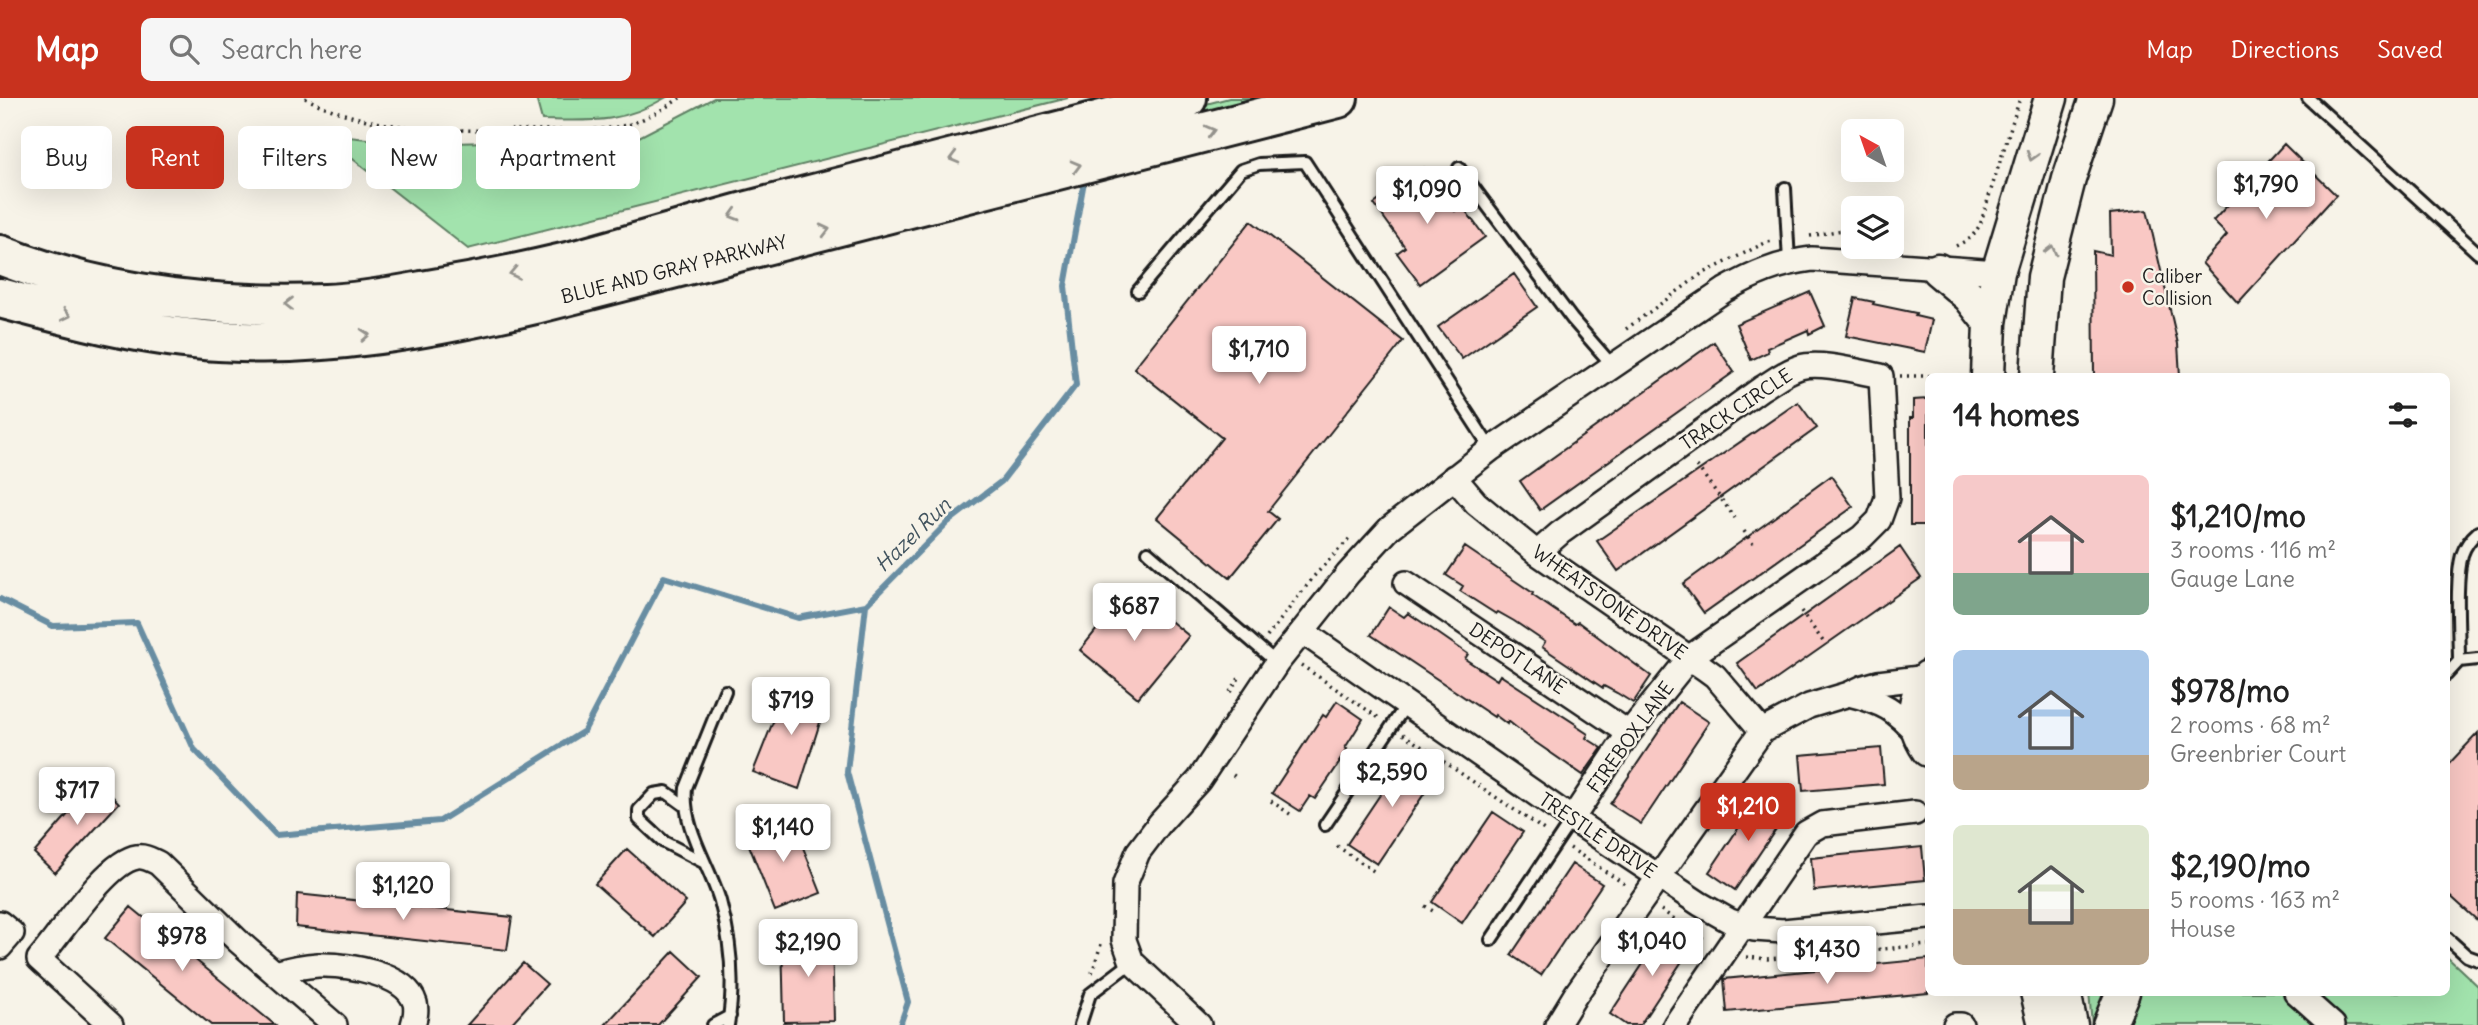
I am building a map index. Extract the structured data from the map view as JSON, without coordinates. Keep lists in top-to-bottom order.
{
  "streets": {
    "highway": ["BLUE AND GRAY PARKWAY"],
    "street": [
      "TRACK CIRCLE",
      "WHEATSTONE DRIVE",
      "DEPOT LANE",
      "FIREBOX LANE",
      "TRESTLE DRIVE"
    ]
  },
  "crossings": [
    ["TRACK CIRCLE", "WHEATSTONE DRIVE"],
    ["TRACK CIRCLE", "FIREBOX LANE"],
    ["WHEATSTONE DRIVE", "FIREBOX LANE"],
    ["DEPOT LANE", "FIREBOX LANE"],
    ["FIREBOX LANE", "TRESTLE DRIVE"]
  ],
  "water": ["Hazel Run"],
  "places": ["Caliber Collision"],
  "north": "top left",
  "page": {
    "header": "Map",
    "search": "Search here",
    "nav": ["Map", "Directions", "Saved"],
    "chip": [
      "Buy",
      "Rent",
      "Filters",
      "New",
      "Apartment"
    ],
    "price": [
      "$1,790",
      "$1,090",
      "$1,710",
      "$687",
      "$719",
      "$2,590",
      "$717",
      "$1,210",
      "$1,140",
      "$1,120",
      "$978",
      "$1,040",
      "$2,190",
      "$1,430"
    ],
    "heading": "14 homes",
    "list": [
      {
        "name": "$1,210/mo",
        "note": "3 rooms · 116 m² · Gauge Lane"
      },
      {
        "name": "$978/mo",
        "note": "2 rooms · 68 m² · Greenbrier Court"
      },
      {
        "name": "$2,190/mo",
        "note": "5 rooms · 163 m² · House"
      }
    ]
  }
}
